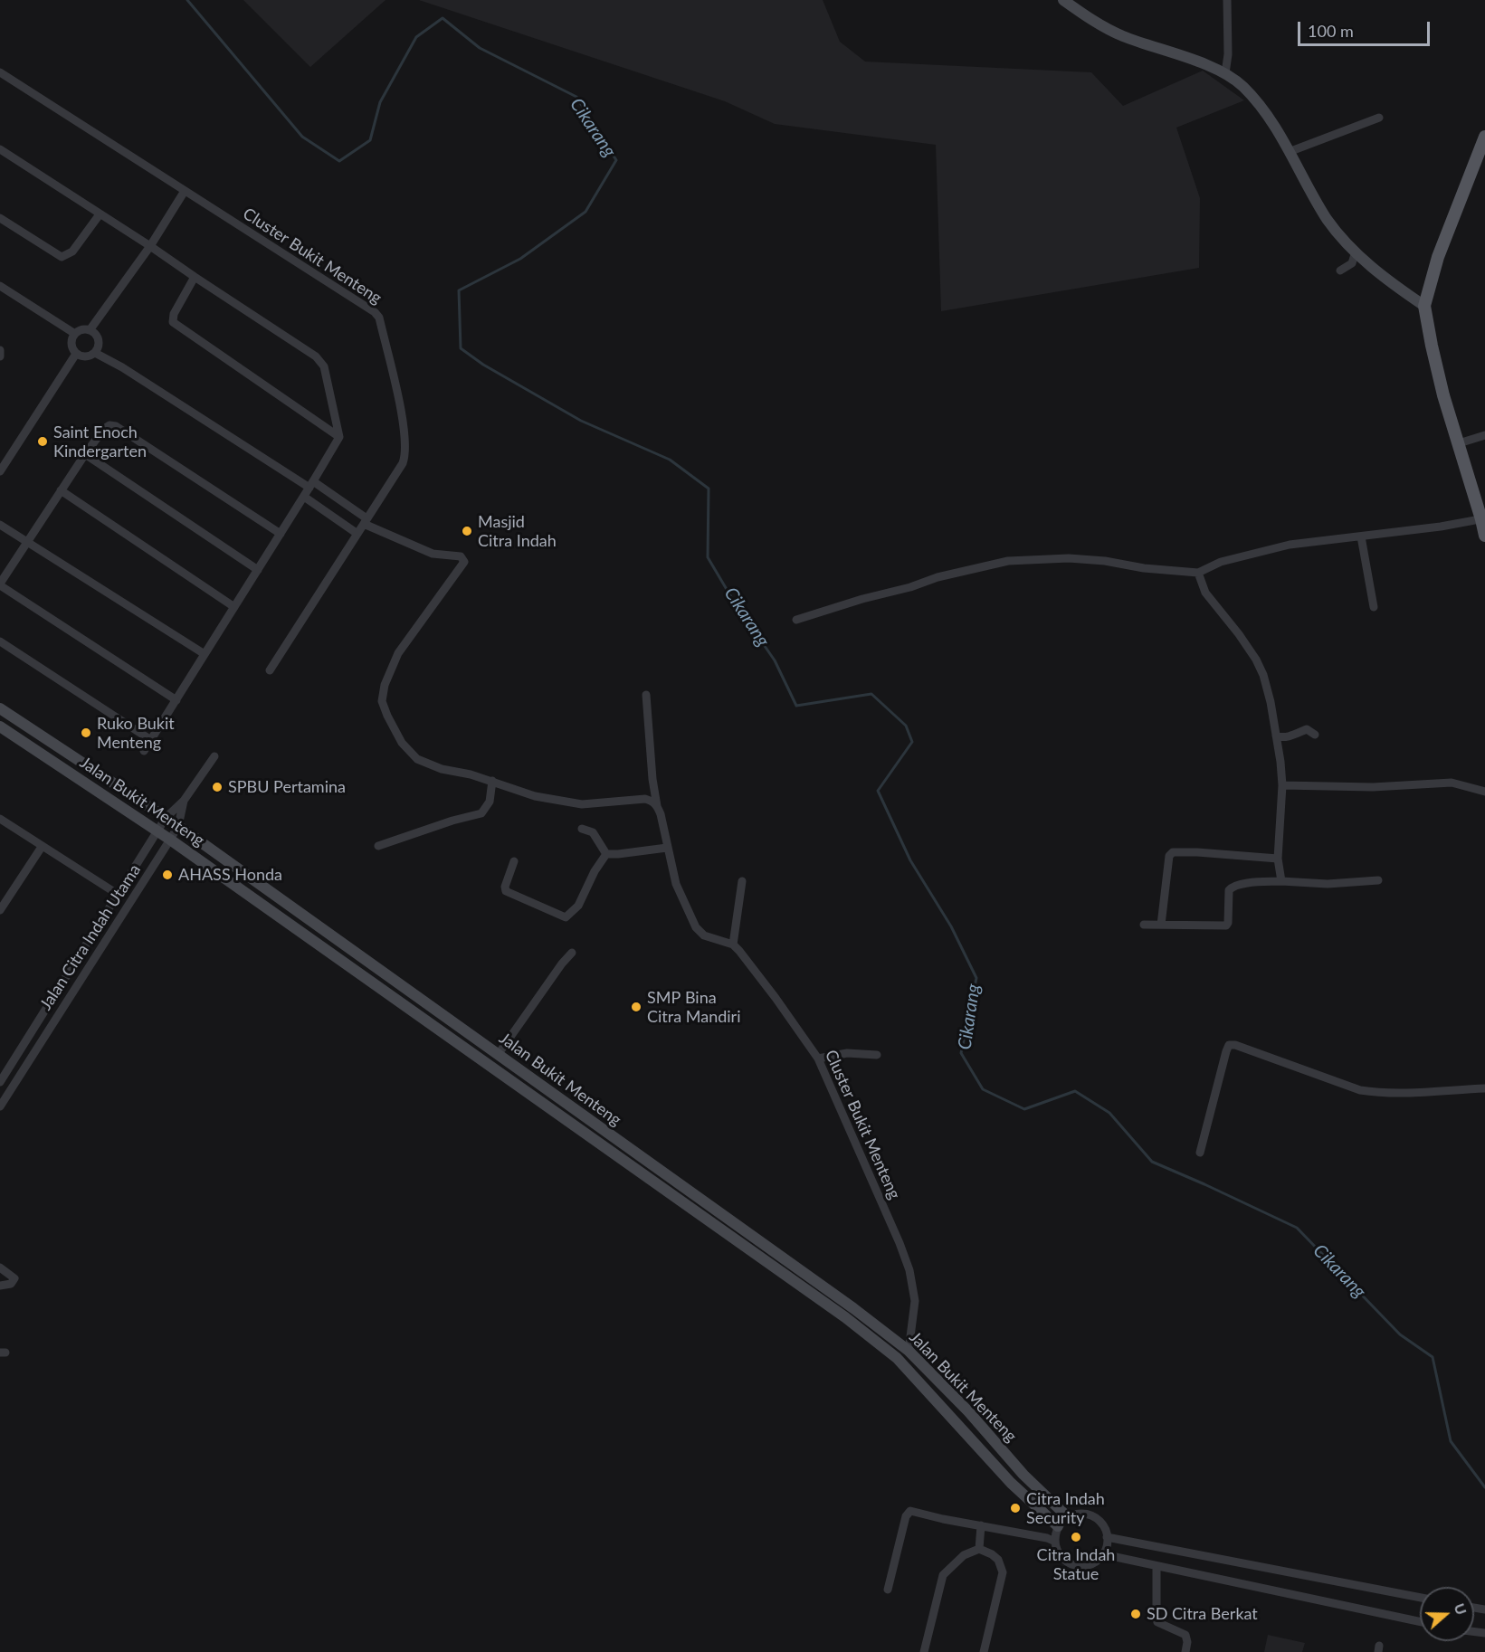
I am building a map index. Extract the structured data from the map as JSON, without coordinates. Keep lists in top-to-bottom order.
{
  "streets": {
    "street": ["Cluster Bukit Menteng", "Jalan Bukit Menteng", "Jalan Citra Indah Utama"]
  },
  "crossings": [
    ["Cluster Bukit Menteng", "Jalan Bukit Menteng"],
    ["Jalan Bukit Menteng", "Jalan Citra Indah Utama"]
  ],
  "water": ["Cikarang"],
  "places": [
    "Saint Enoch Kindergarten",
    "Masjid Citra Indah",
    "Ruko Bukit Menteng",
    "SPBU Pertamina",
    "AHASS Honda",
    "SMP Bina Citra Mandiri",
    "Citra Indah Security",
    "Citra Indah Statue",
    "SD Citra Berkat"
  ],
  "scale_bar": "100 m",
  "north": "right"
}
